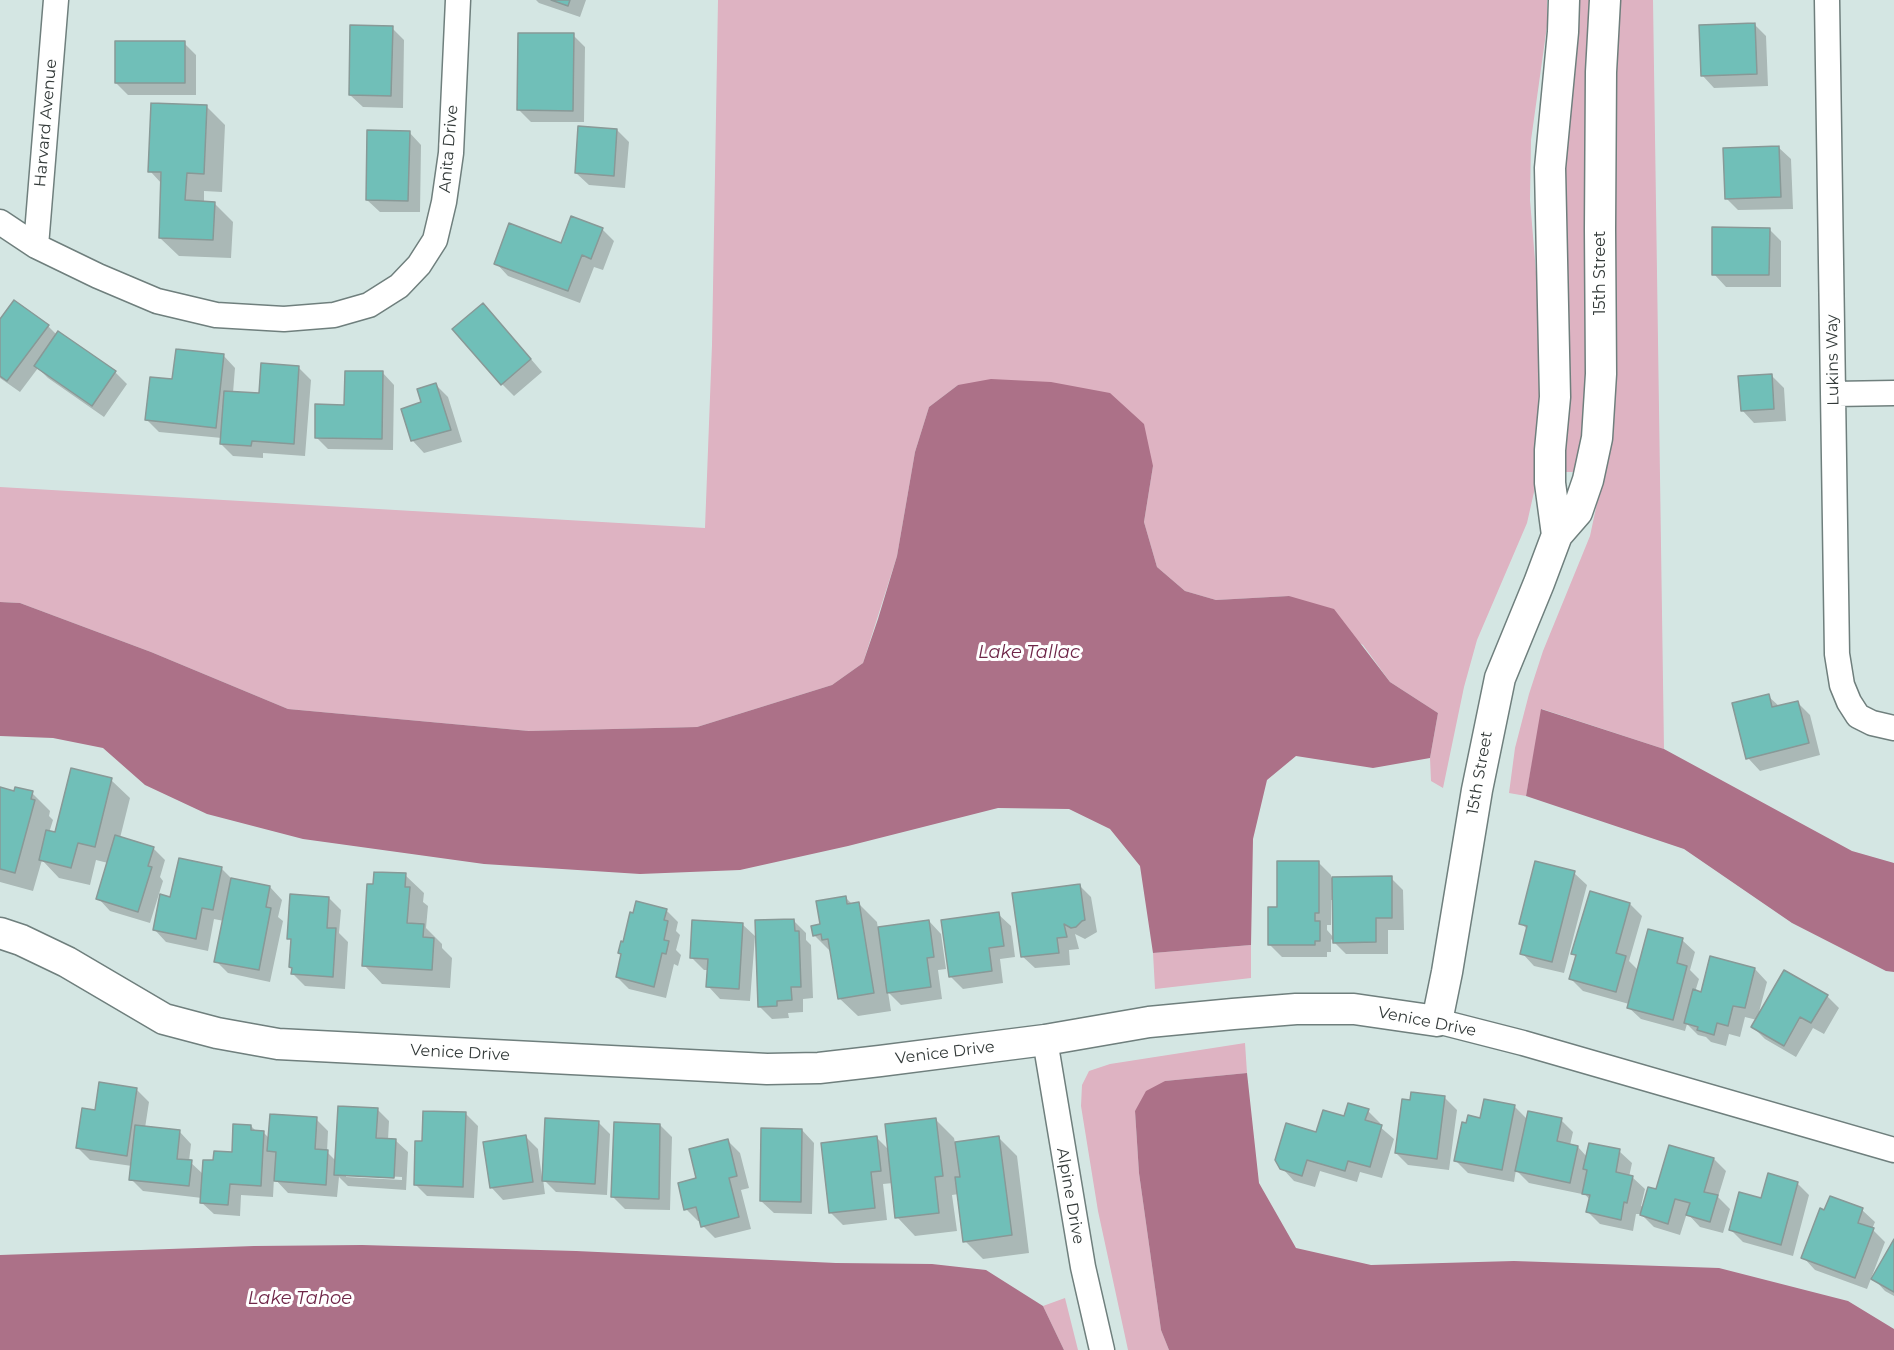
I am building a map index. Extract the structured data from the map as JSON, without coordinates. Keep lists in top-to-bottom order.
{
  "streets": {
    "street": [
      "Harvard Avenue",
      "Anita Drive",
      "15th Street",
      "Lukins Way",
      "Venice Drive",
      "Alpine Drive"
    ]
  },
  "crossings": [
    ["Harvard Avenue", "Anita Drive"],
    ["15th Street", "Venice Drive"],
    ["Venice Drive", "Alpine Drive"]
  ],
  "water": ["Lake Tallac", "Lake Tahoe"]
}
